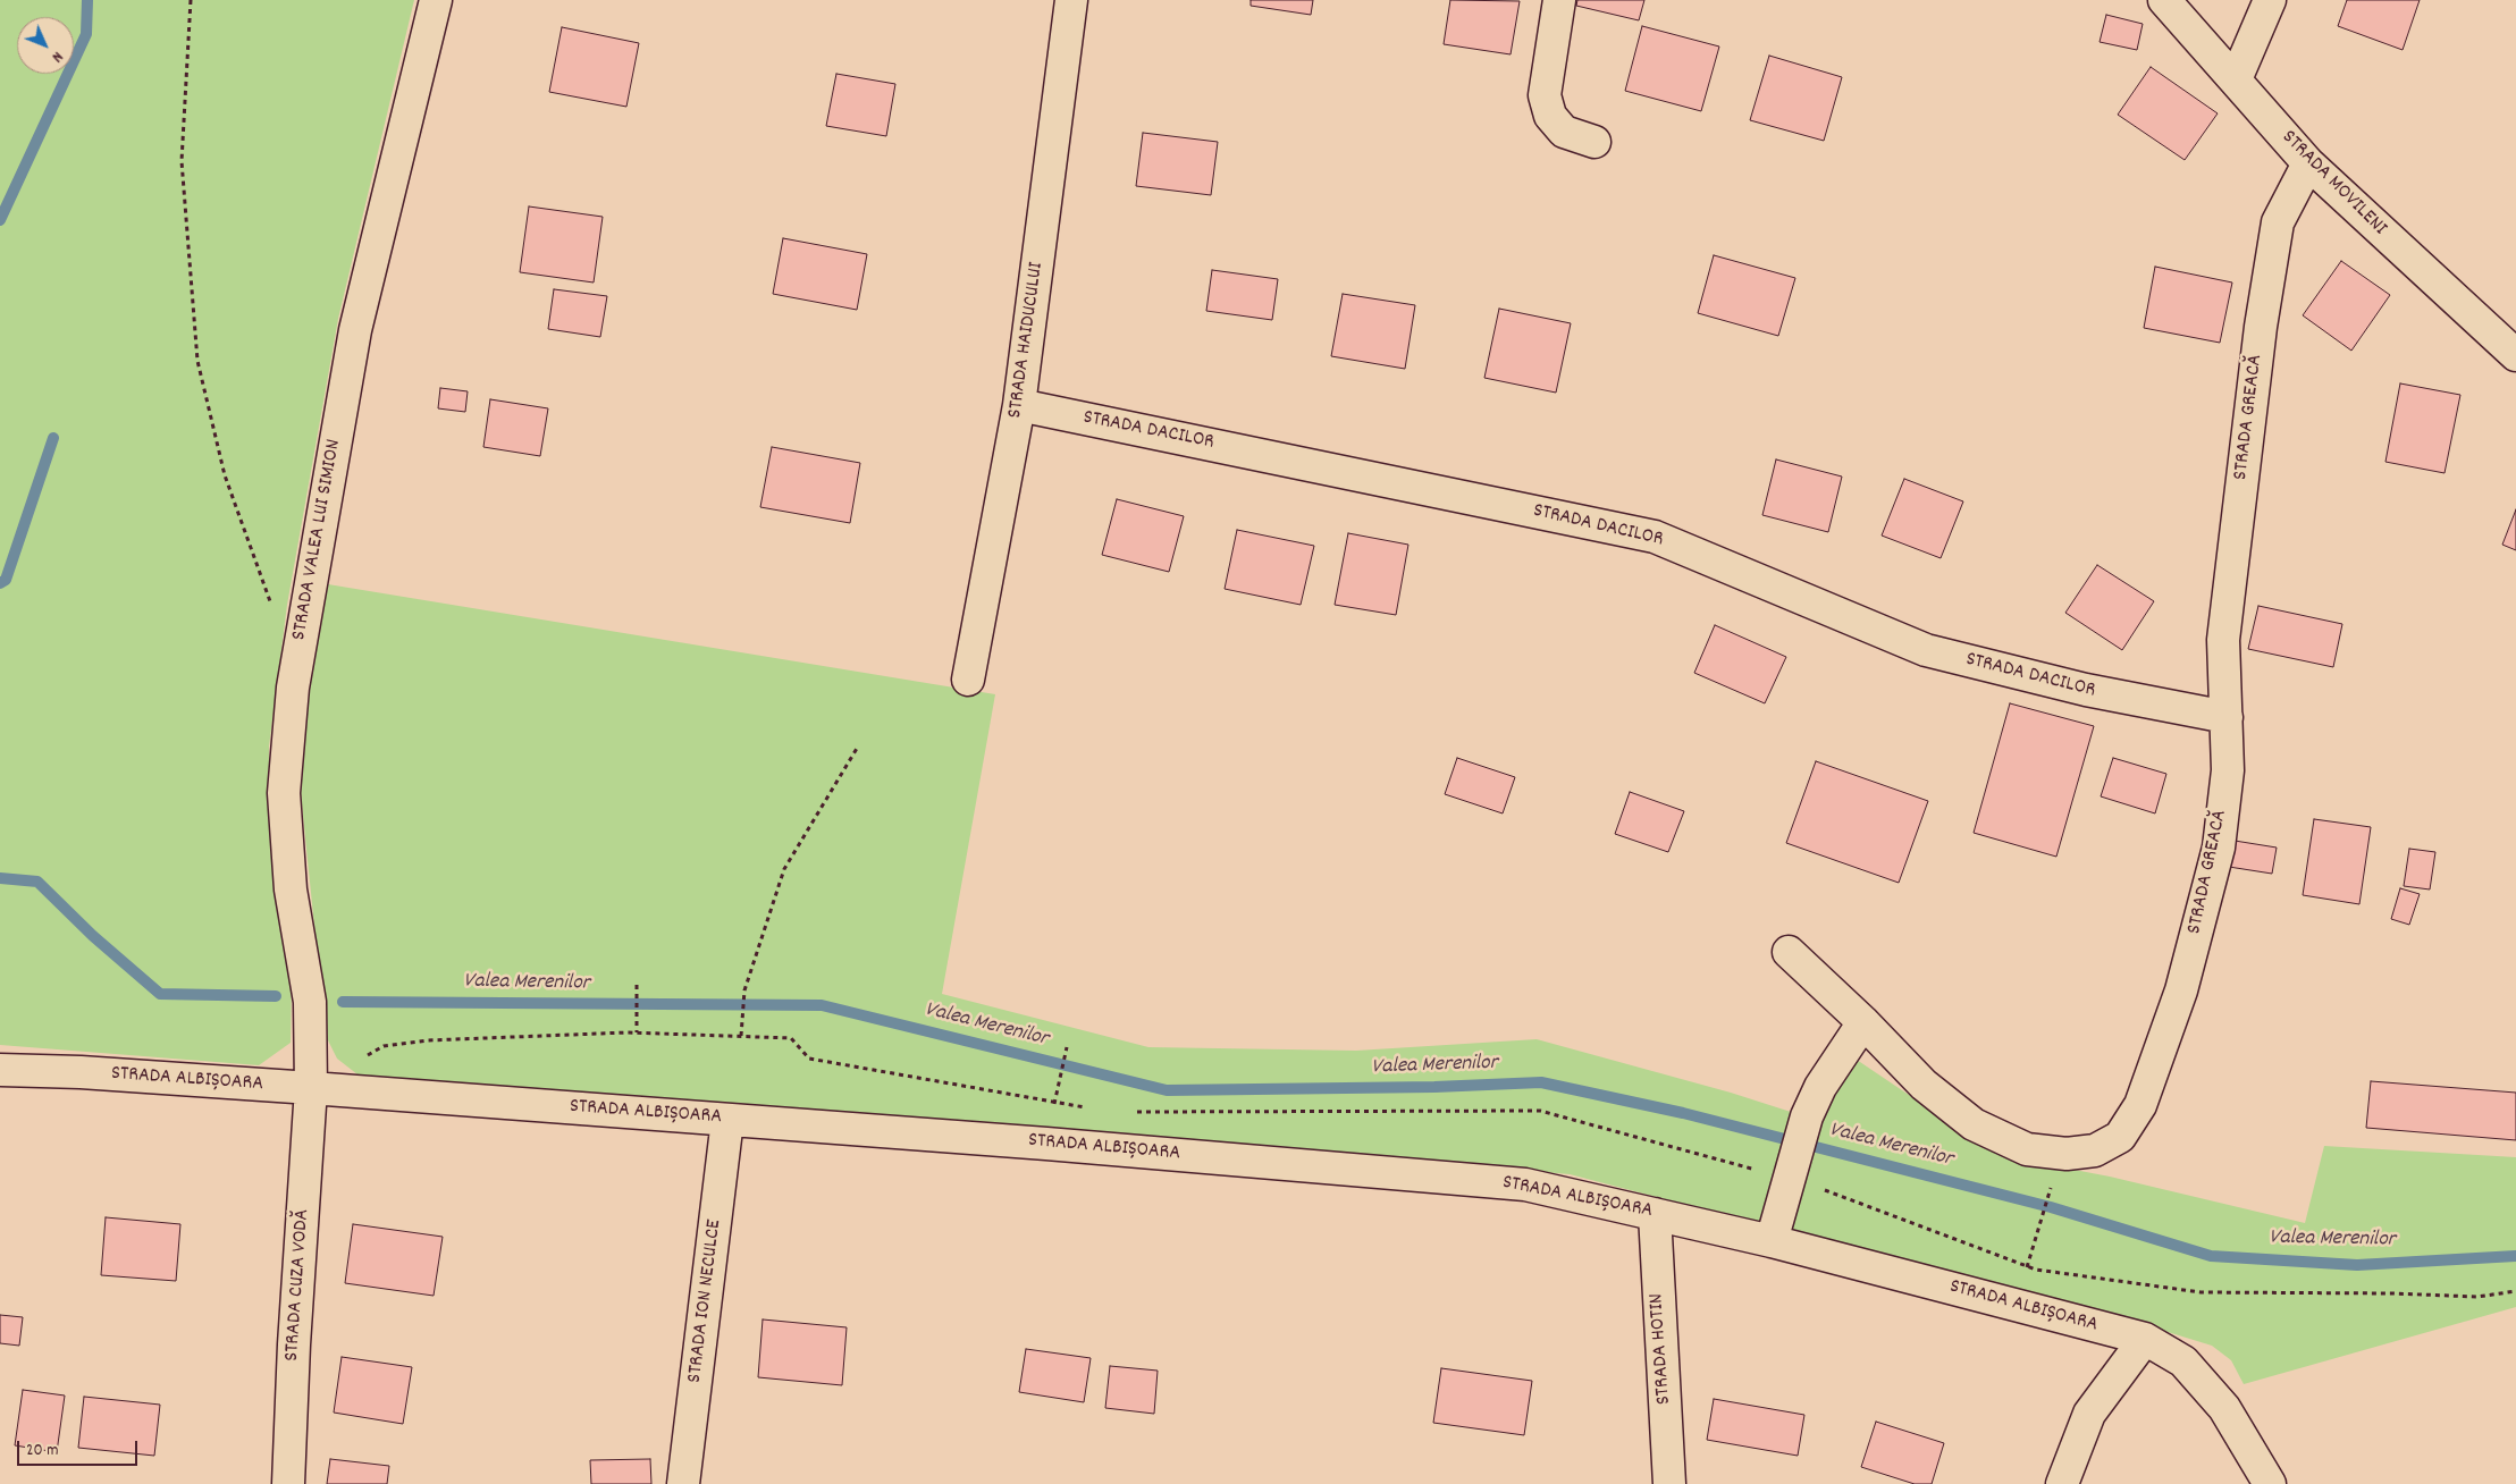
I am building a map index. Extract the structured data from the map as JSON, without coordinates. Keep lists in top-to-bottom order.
{
  "streets": {
    "street": [
      "STRADA MOVILENI",
      "STRADA HAIDUCULUI",
      "STRADA GREACĂ",
      "STRADA DACILOR",
      "STRADA VALEA LUI SIMION",
      "STRADA ALBIȘOARA",
      "STRADA CUZA VODĂ",
      "STRADA ION NECULCE",
      "STRADA HOTIN"
    ]
  },
  "crossings": [
    ["STRADA MOVILENI", "STRADA GREACĂ"],
    ["STRADA HAIDUCULUI", "STRADA DACILOR"],
    ["STRADA GREACĂ", "STRADA DACILOR"],
    ["STRADA VALEA LUI SIMION", "STRADA ALBIȘOARA"],
    ["STRADA VALEA LUI SIMION", "STRADA CUZA VODĂ"],
    ["STRADA ALBIȘOARA", "STRADA CUZA VODĂ"],
    ["STRADA ALBIȘOARA", "STRADA ION NECULCE"],
    ["STRADA ALBIȘOARA", "STRADA HOTIN"]
  ],
  "water": ["Valea Merenilor"],
  "scale_bar": "20 m",
  "north": "bottom right"
}
